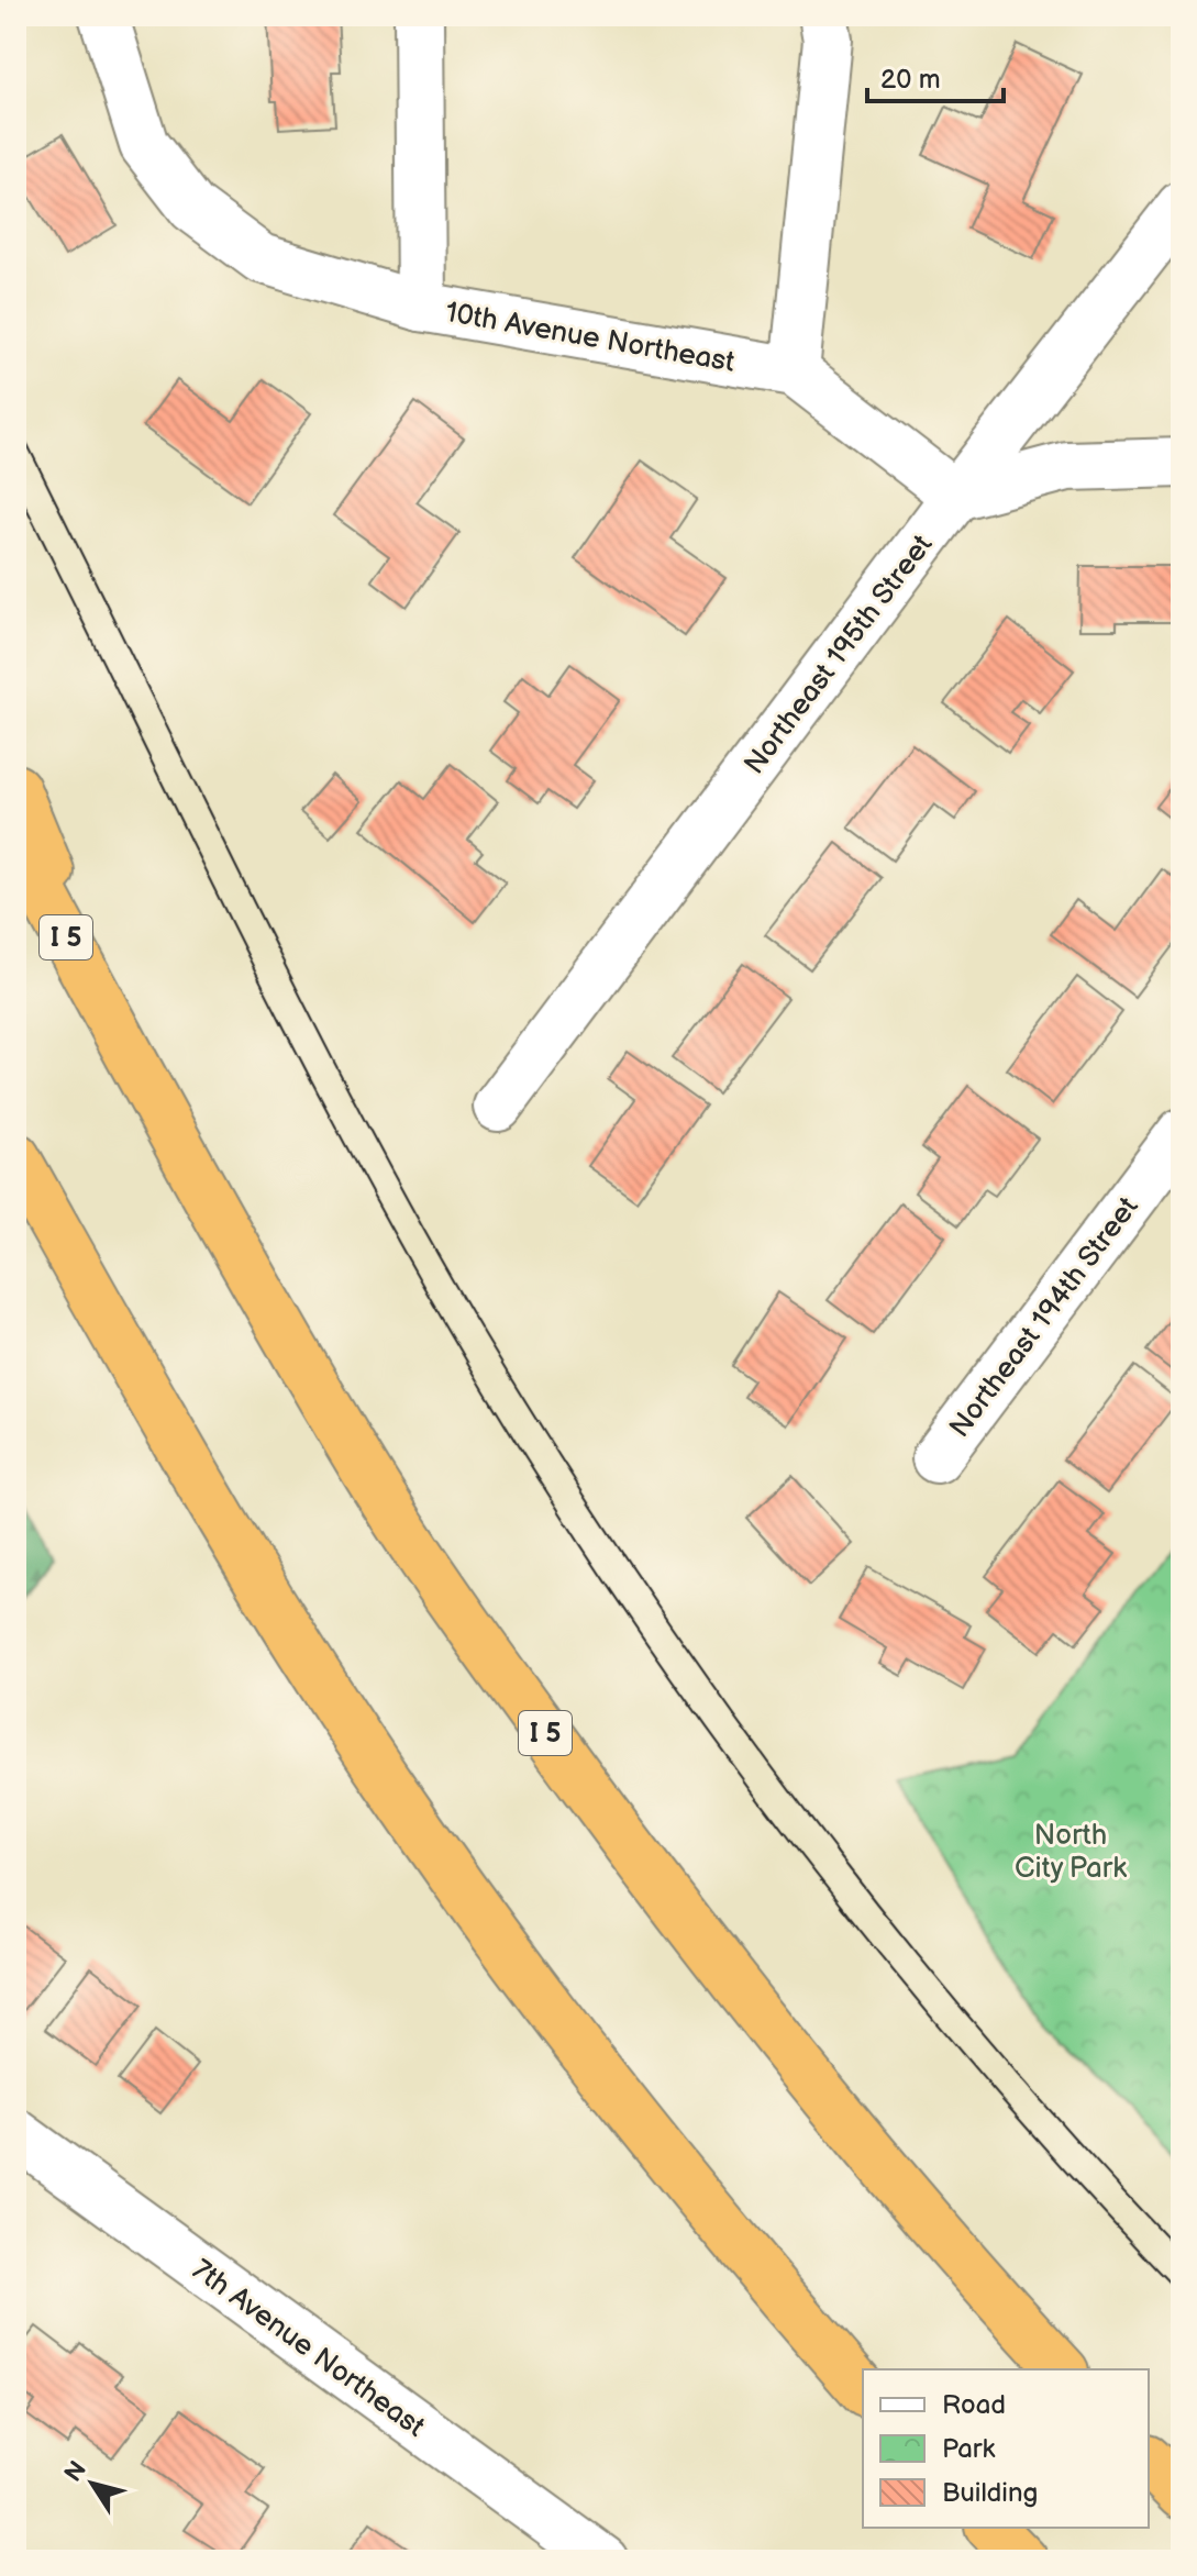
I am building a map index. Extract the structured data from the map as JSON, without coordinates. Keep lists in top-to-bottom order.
{
  "streets": {
    "highway": ["I 5"],
    "street": [
      "10th Avenue Northeast",
      "Northeast 195th Street",
      "Northeast 194th Street",
      "7th Avenue Northeast"
    ]
  },
  "crossings": [
    ["10th Avenue Northeast", "Northeast 195th Street"]
  ],
  "parks": ["North City Park"],
  "legend": ["Road", "Park", "Building"],
  "scale_bar": "20 m",
  "north": "top left"
}
